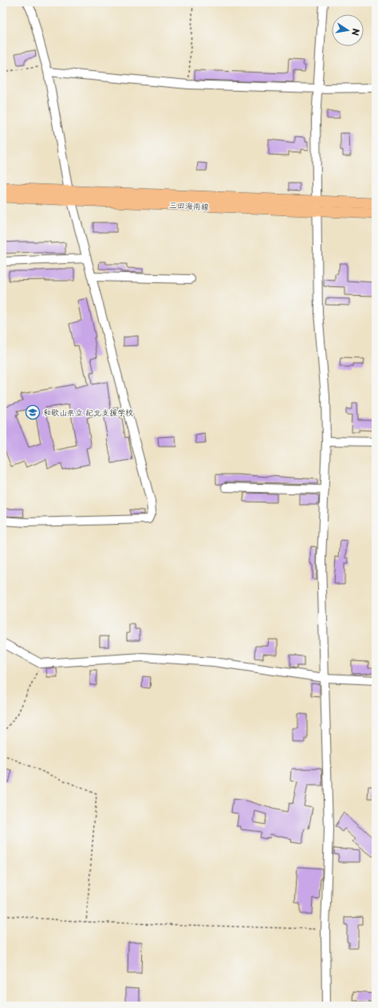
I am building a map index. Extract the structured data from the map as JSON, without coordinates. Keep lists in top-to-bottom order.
{
  "streets": {
    "main road": ["三田海南線"]
  },
  "places": {
    "school or university": ["和歌山県立 紀北支援学校"]
  },
  "north": "right"
}
